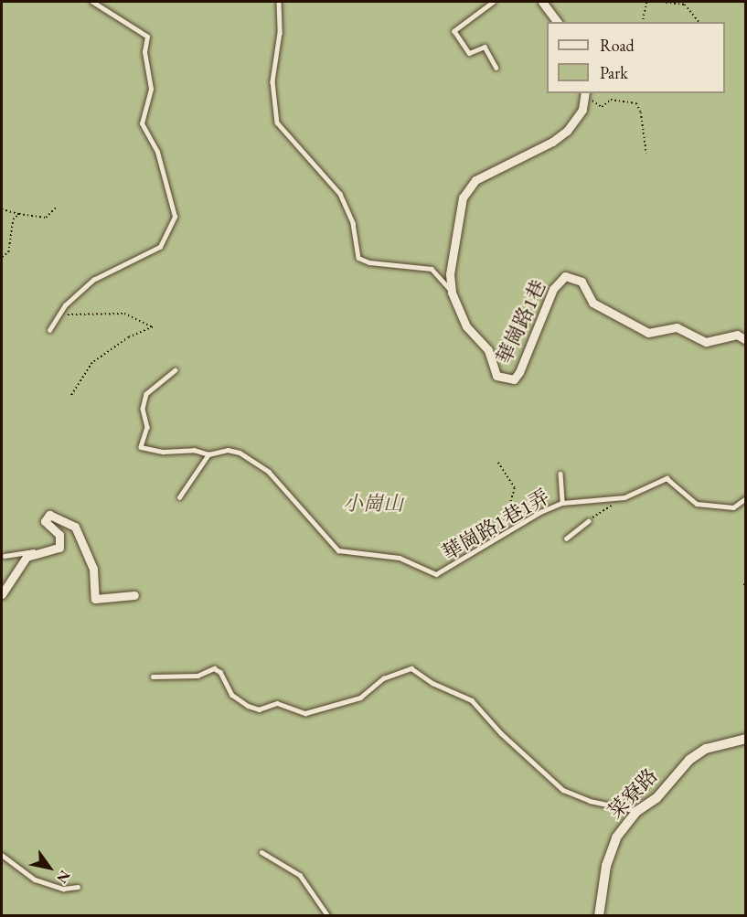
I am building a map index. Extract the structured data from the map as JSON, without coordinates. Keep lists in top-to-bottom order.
{
  "streets": {
    "street": ["華崗路1巷", "菜寮路"],
    "lane": ["華崗路1巷1弄"]
  },
  "parks": ["小崗山"],
  "legend": ["Road", "Park"],
  "north": "bottom right"
}
